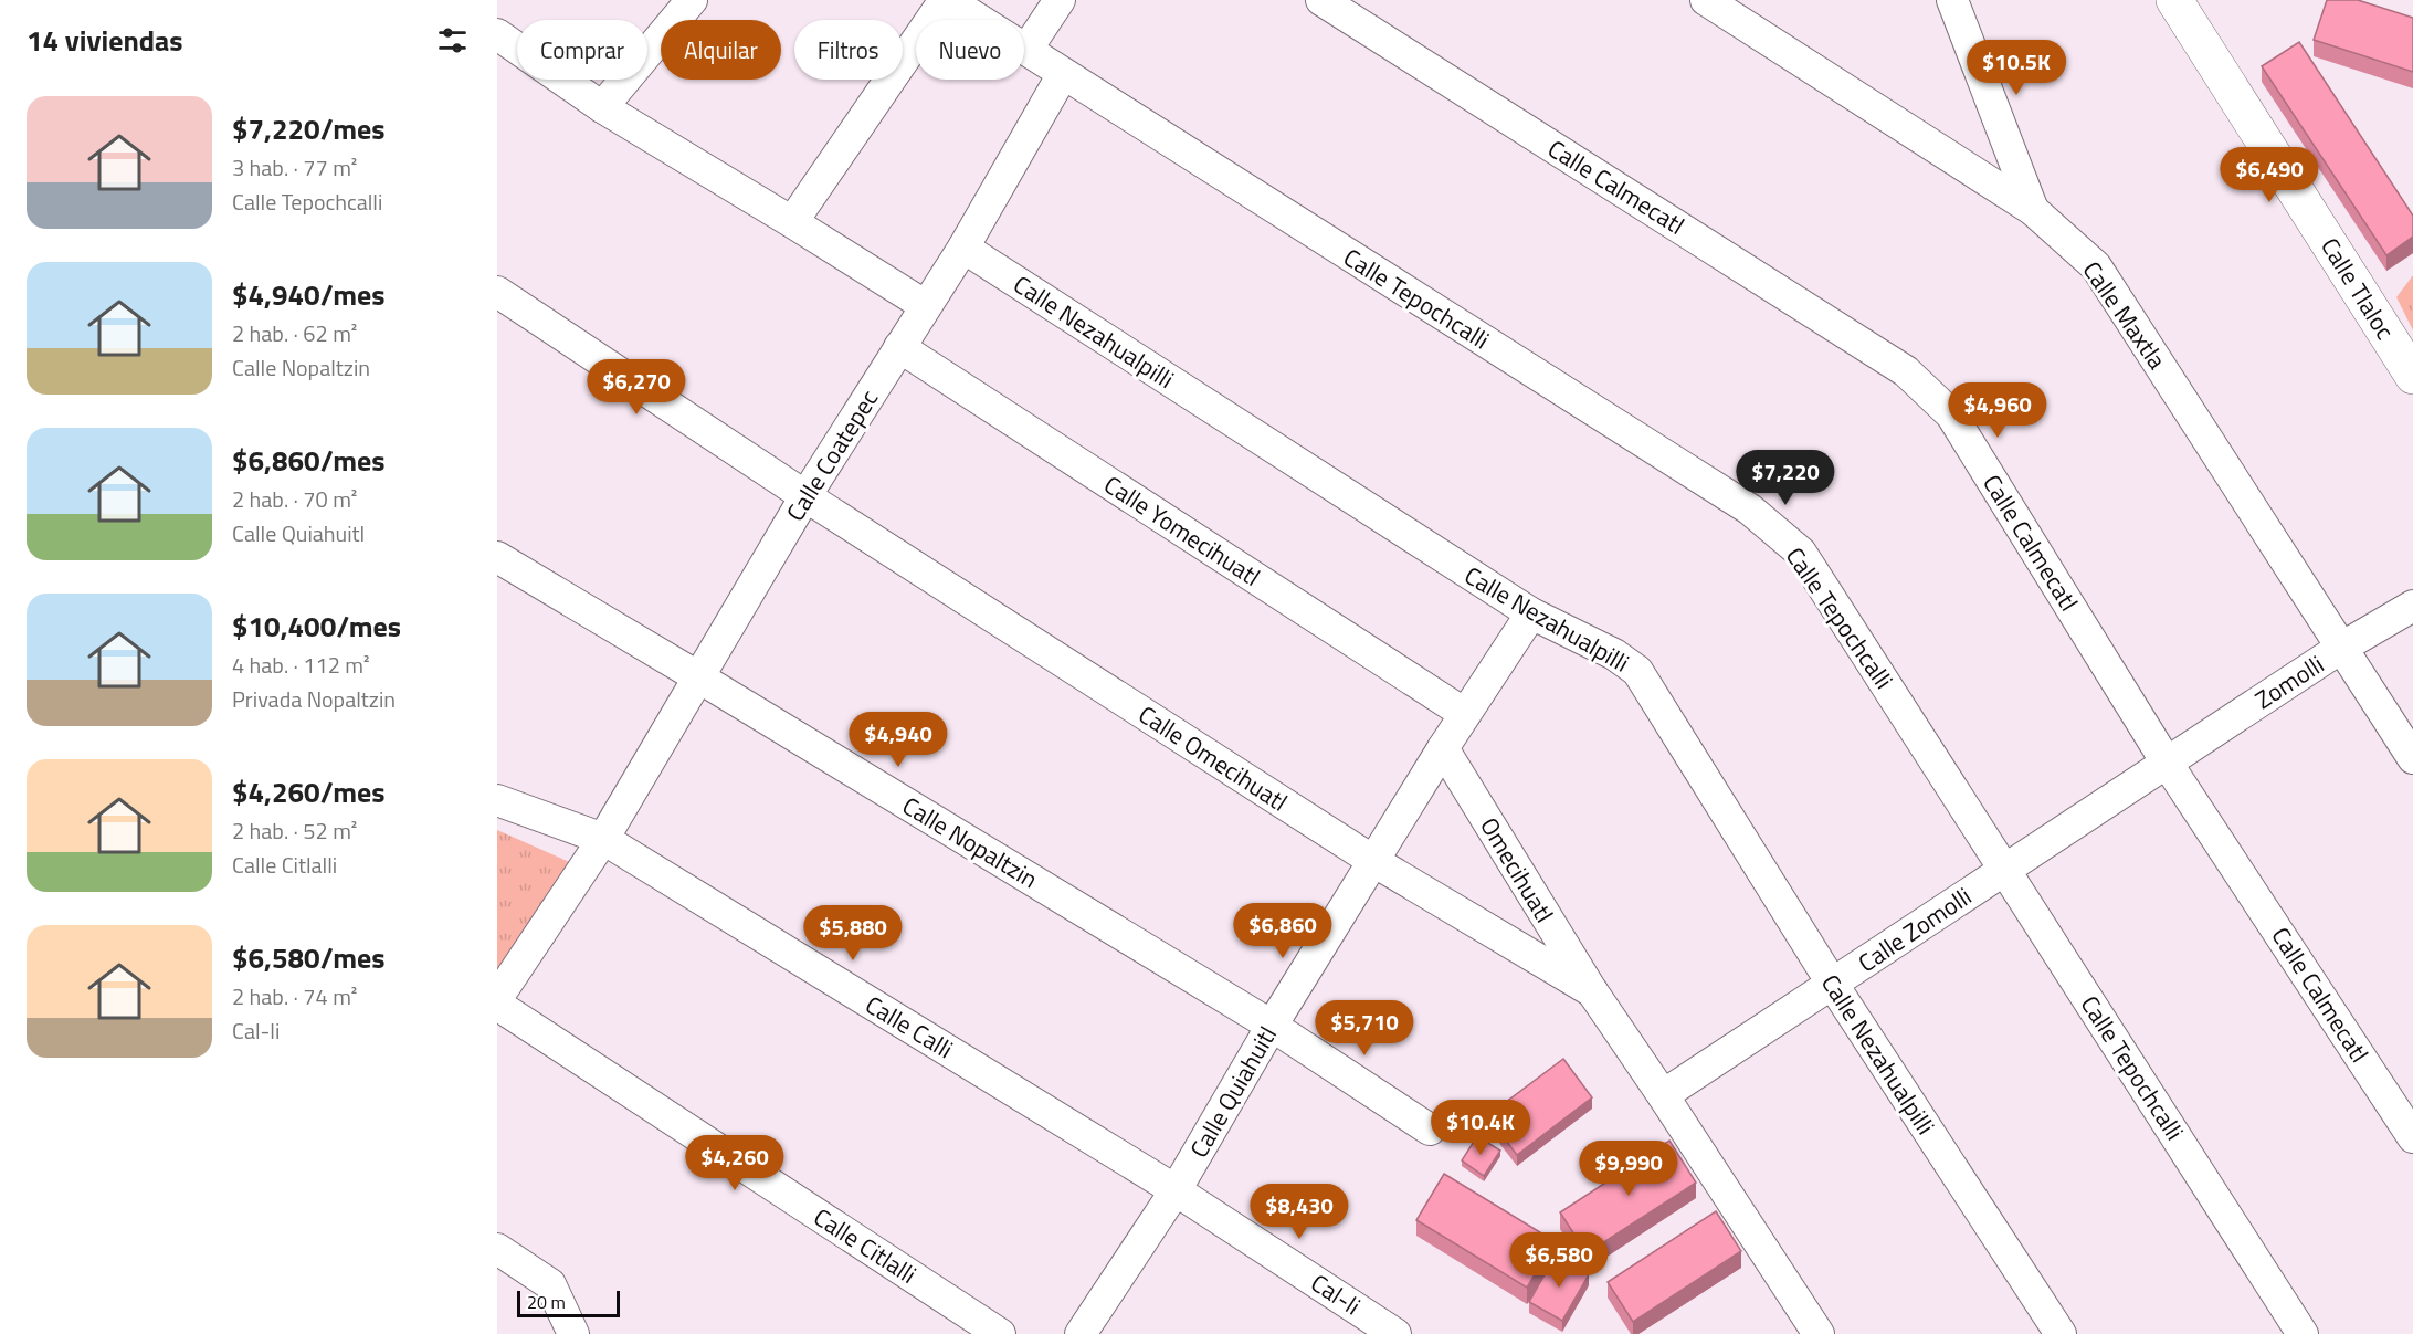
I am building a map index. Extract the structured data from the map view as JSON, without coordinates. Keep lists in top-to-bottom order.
{
  "streets": {
    "street": [
      "Calle Calmecatl",
      "Calle Tlaloc",
      "Calle Tepochcalli",
      "Calle Maxtla",
      "Calle Nezahualpilli",
      "Calle Coatepec",
      "Calle Yomecihuatl",
      "Zomolli",
      "Calle Omecihuatl",
      "Calle Nopaltzin",
      "Omecihuatl",
      "Calle Zomolli",
      "Calle Calli",
      "Calle Quiahuitl",
      "Calle Citlalli",
      "Cal-li"
    ]
  },
  "crossings": [
    ["Calle Calmecatl", "Zomolli"],
    ["Calle Calmecatl", "Calle Zomolli"],
    ["Calle Tepochcalli", "Calle Coatepec"],
    ["Calle Tepochcalli", "Calle Zomolli"],
    ["Calle Maxtla", "Zomolli"],
    ["Calle Nezahualpilli", "Calle Coatepec"],
    ["Calle Nezahualpilli", "Calle Zomolli"],
    ["Calle Nezahualpilli", "Calle Quiahuitl"],
    ["Calle Coatepec", "Calle Yomecihuatl"],
    ["Calle Coatepec", "Calle Omecihuatl"],
    ["Calle Coatepec", "Calle Nopaltzin"],
    ["Calle Coatepec", "Calle Calli"],
    ["Calle Yomecihuatl", "Calle Quiahuitl"],
    ["Zomolli", "Calle Zomolli"],
    ["Calle Omecihuatl", "Omecihuatl"],
    ["Calle Omecihuatl", "Calle Zomolli"],
    ["Calle Omecihuatl", "Calle Quiahuitl"],
    ["Calle Nopaltzin", "Calle Quiahuitl"],
    ["Omecihuatl", "Calle Quiahuitl"],
    ["Calle Calli", "Calle Quiahuitl"],
    ["Calle Calli", "Cal-li"],
    ["Calle Quiahuitl", "Cal-li"]
  ],
  "scale_bar": "20 m",
  "page": {
    "heading": "14 viviendas",
    "chip": [
      "Comprar",
      "Alquilar",
      "Filtros",
      "Nuevo"
    ],
    "price": [
      "$10.5K",
      "$6,490",
      "$6,270",
      "$4,960",
      "$7,220",
      "$4,940",
      "$6,860",
      "$5,880",
      "$5,710",
      "$10.4K",
      "$4,260",
      "$9,990",
      "$8,430",
      "$6,580"
    ],
    "list": [
      {
        "name": "$7,220/mes",
        "note": "3 hab. · 77 m² · Calle Tepochcalli"
      },
      {
        "name": "$4,940/mes",
        "note": "2 hab. · 62 m² · Calle Nopaltzin"
      },
      {
        "name": "$6,860/mes",
        "note": "2 hab. · 70 m² · Calle Quiahuitl"
      },
      {
        "name": "$10,400/mes",
        "note": "4 hab. · 112 m² · Privada Nopaltzin"
      },
      {
        "name": "$4,260/mes",
        "note": "2 hab. · 52 m² · Calle Citlalli"
      },
      {
        "name": "$6,580/mes",
        "note": "2 hab. · 74 m² · Cal-li"
      }
    ],
    "scale": "20 m"
  }
}
